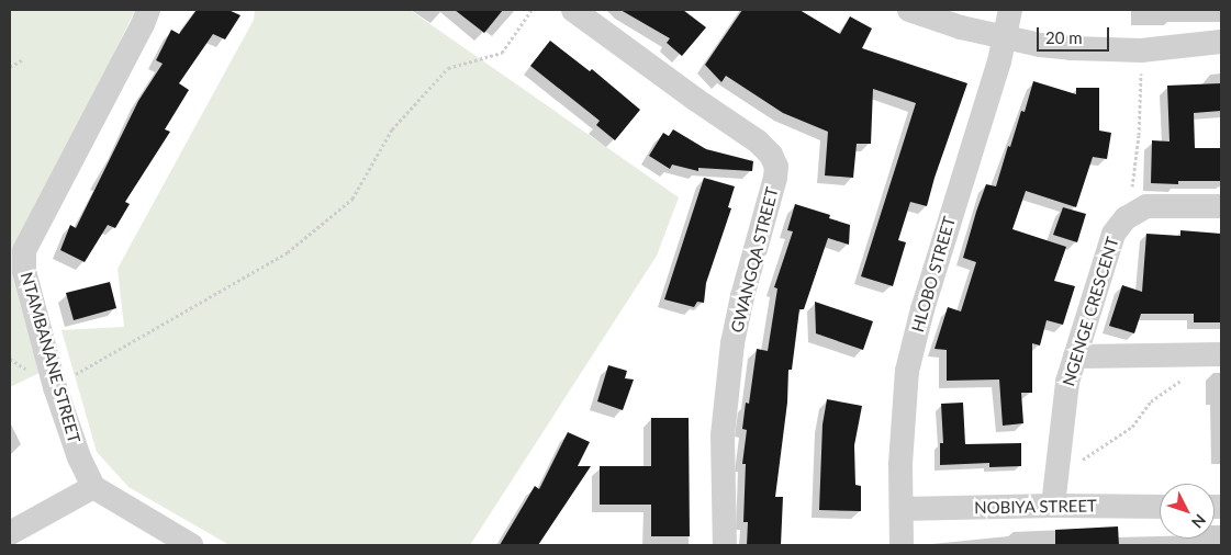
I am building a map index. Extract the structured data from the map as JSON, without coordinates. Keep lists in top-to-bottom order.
{
  "streets": {
    "street": [
      "GWANGQA STREET",
      "HLOBO STREET",
      "NGENGE CRESCENT",
      "NTAMBANANE STREET",
      "NOBIYA STREET"
    ]
  },
  "crossings": [
    ["HLOBO STREET", "NOBIYA STREET"],
    ["NGENGE CRESCENT", "NOBIYA STREET"]
  ],
  "scale_bar": "20 m",
  "north": "bottom right"
}
